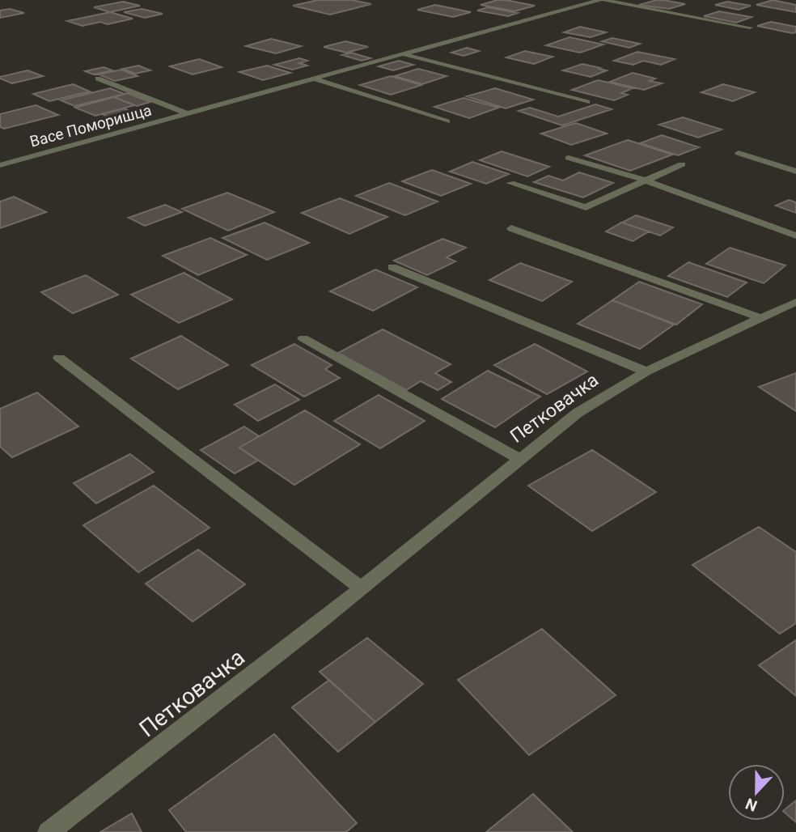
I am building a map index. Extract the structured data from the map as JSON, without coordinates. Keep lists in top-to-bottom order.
{
  "streets": {
    "street": ["Васе Поморишца", "Петковачка"]
  },
  "north": "bottom"
}
